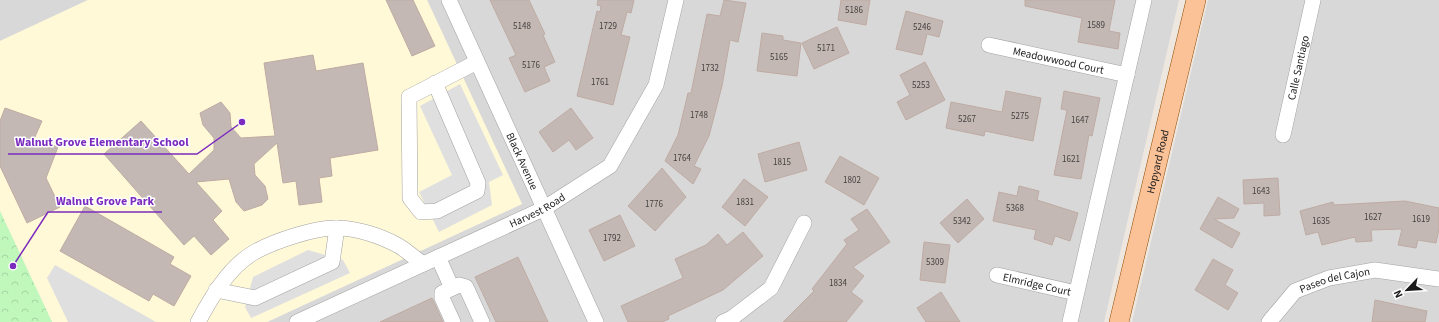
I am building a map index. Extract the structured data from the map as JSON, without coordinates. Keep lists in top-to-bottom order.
{
  "streets": {
    "main road": ["Hopyard Road"],
    "street": [
      "Meadowwood Court",
      "Calle Santiago",
      "Black Avenue",
      "Harvest Road",
      "Paseo del Cajon",
      "Elmridge Court"
    ]
  },
  "crossings": [
    ["Black Avenue", "Harvest Road"]
  ],
  "places": ["Walnut Grove Elementary School", "Walnut Grove Park"],
  "house_numbers": [
    "5186",
    "1589",
    "5148",
    "1729",
    "5246",
    "5171",
    "5165",
    "5176",
    "1732",
    "1761",
    "5253",
    "1748",
    "5275",
    "5267",
    "1647",
    "1764",
    "1621",
    "1815",
    "1802",
    "1643",
    "1831",
    "1776",
    "5368",
    "1627",
    "1619",
    "5342",
    "1635",
    "1792",
    "5309",
    "1834"
  ],
  "north": "bottom left"
}
